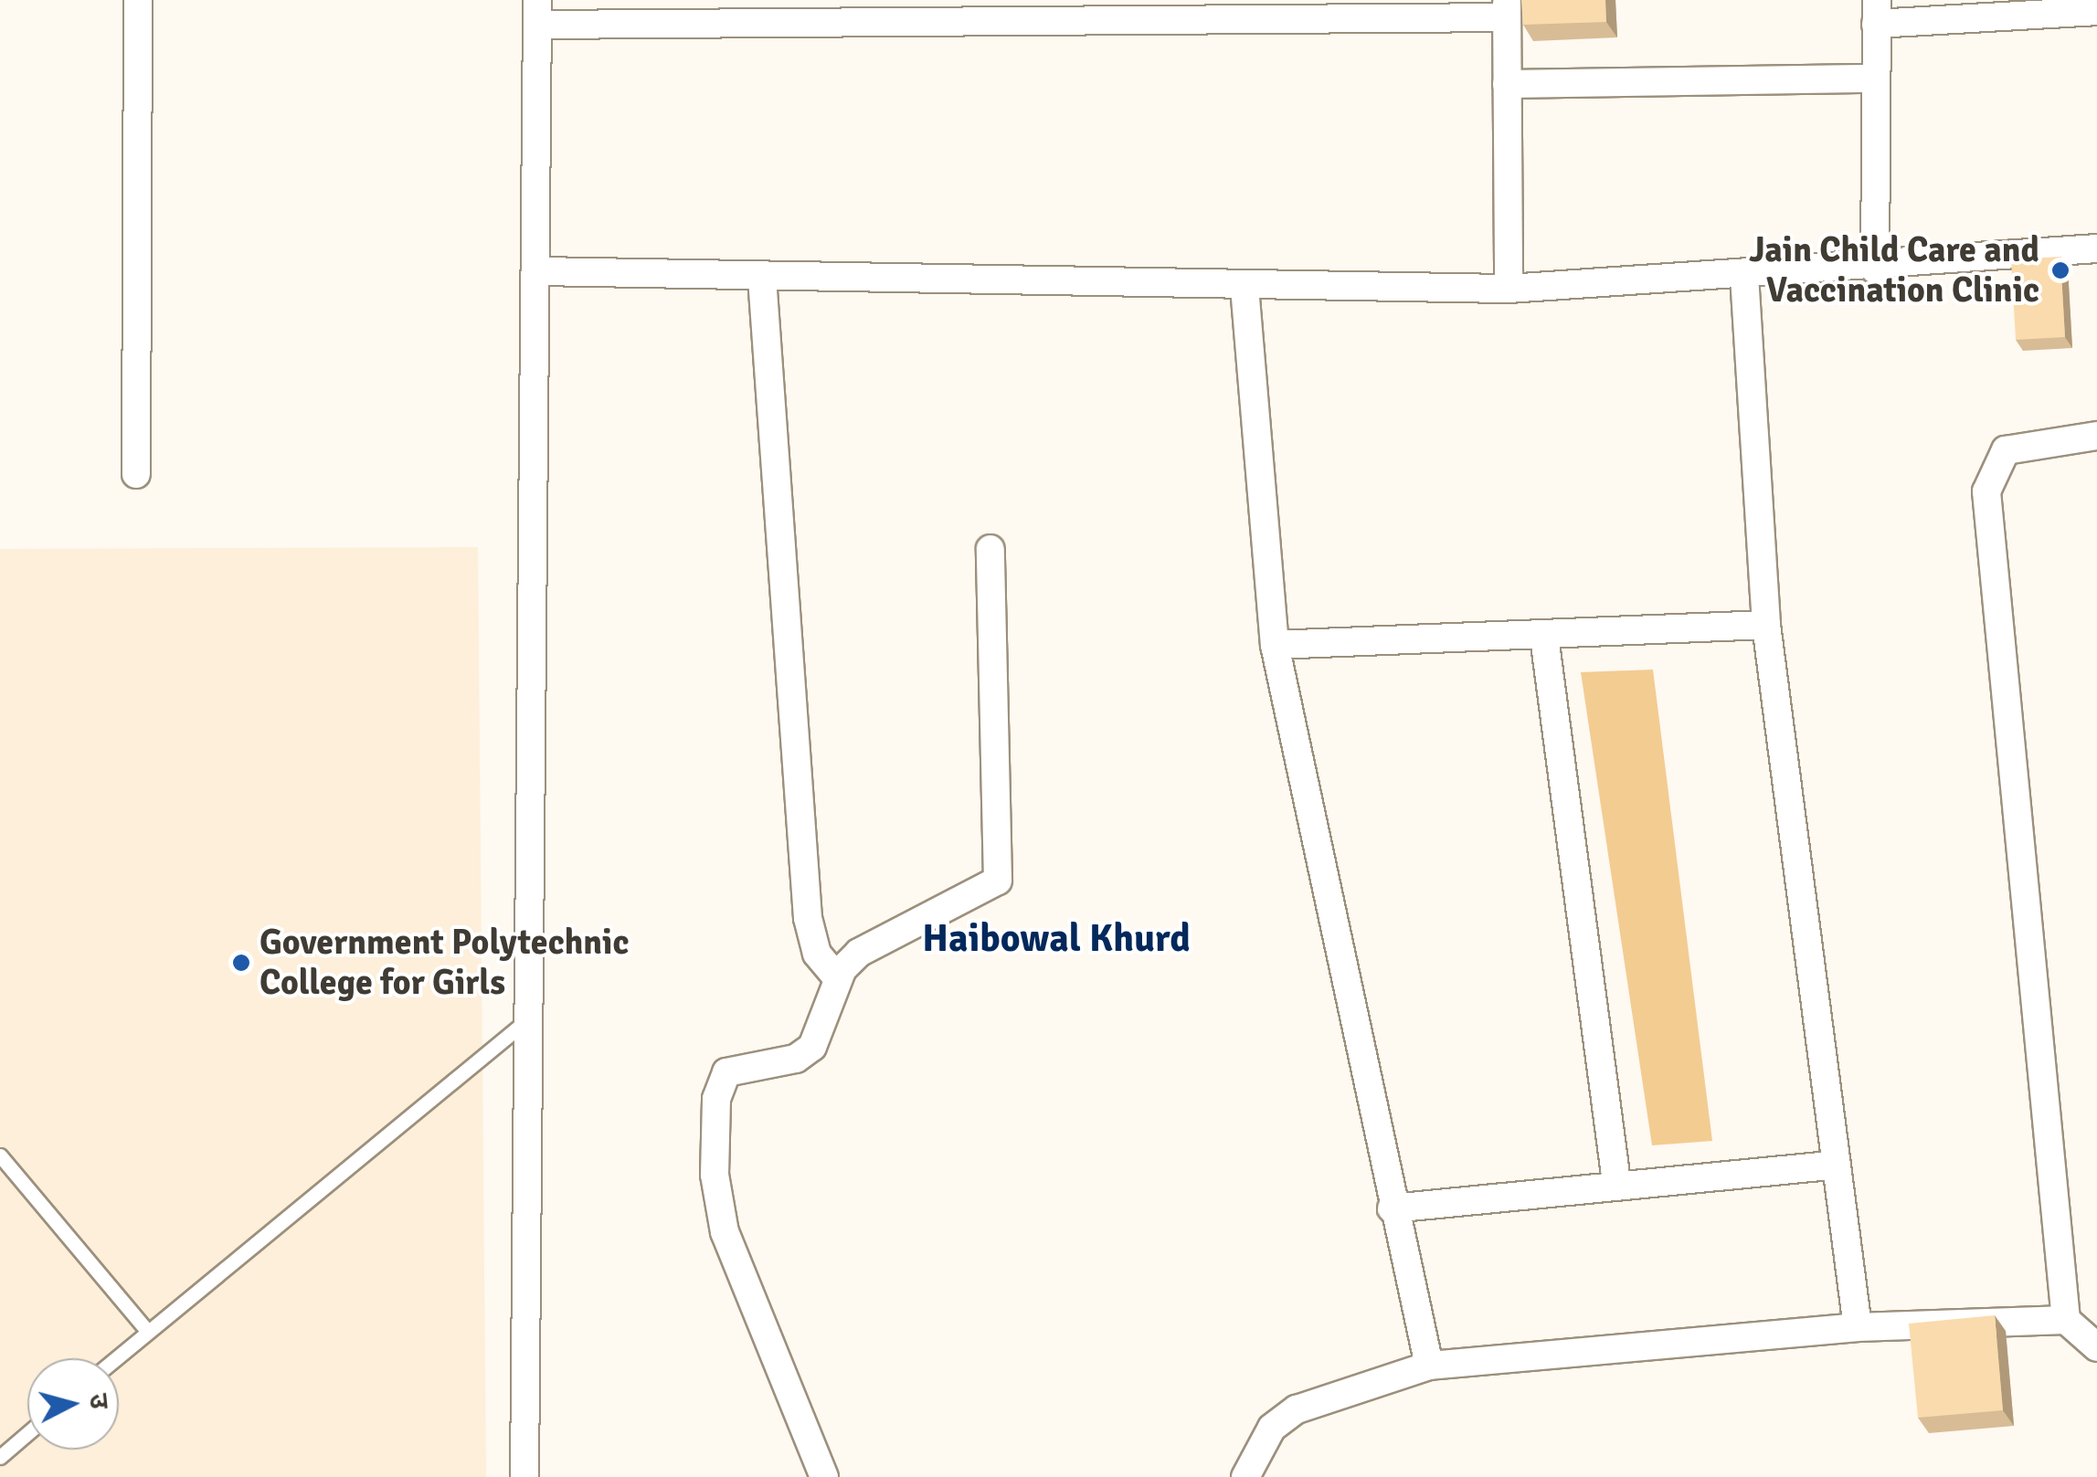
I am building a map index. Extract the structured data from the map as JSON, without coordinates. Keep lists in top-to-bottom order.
{
  "districts": ["Haibowal Khurd"],
  "places": ["Jain Child Care and Vaccination Clinic", "Government Polytechnic College for Girls"],
  "north": "right"
}
